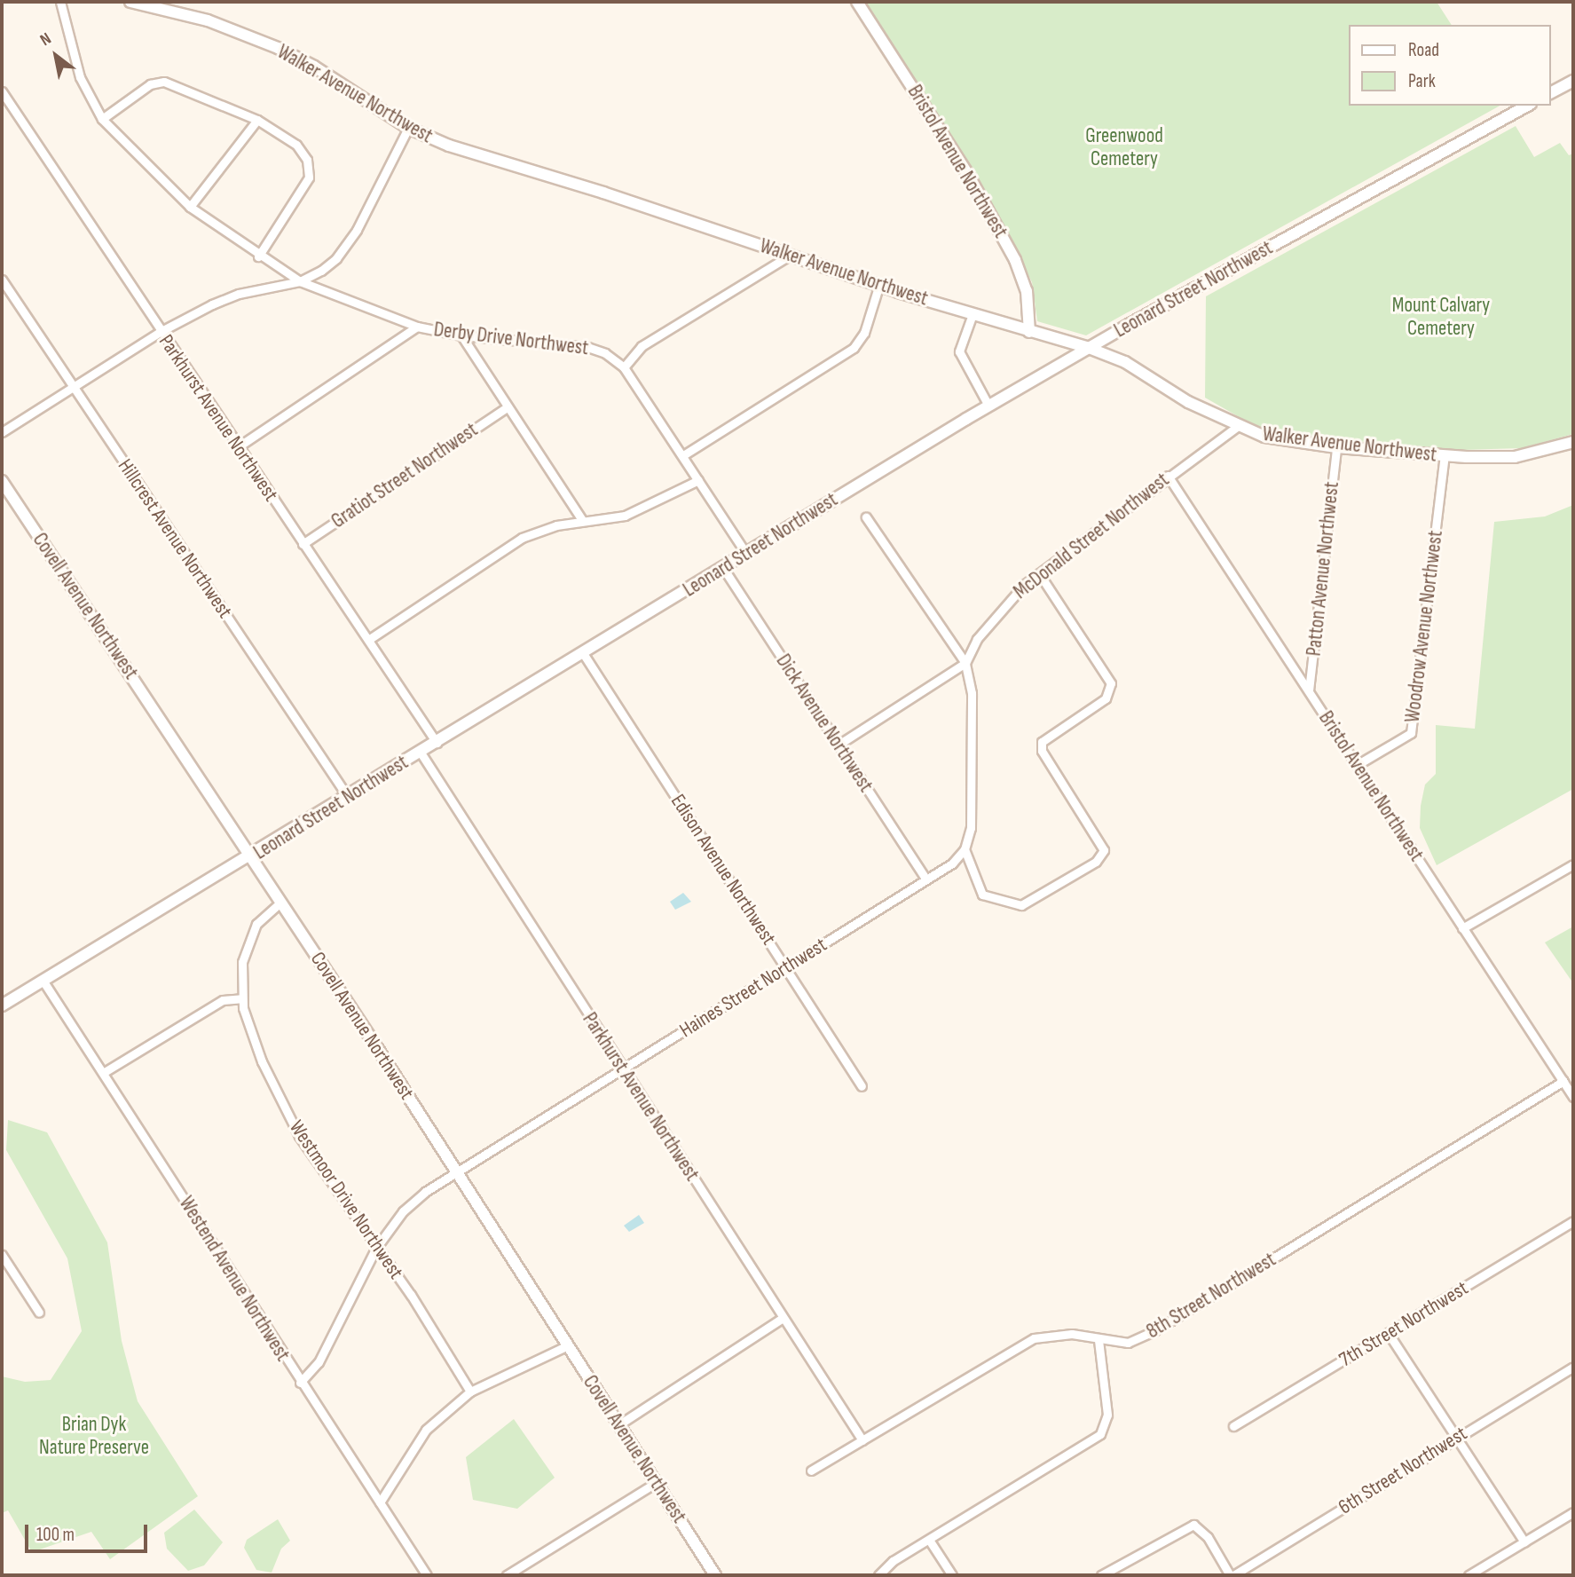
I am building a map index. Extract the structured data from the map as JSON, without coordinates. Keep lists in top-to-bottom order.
{
  "streets": {
    "main road": [
      "Walker Avenue Northwest",
      "Bristol Avenue Northwest",
      "Leonard Street Northwest",
      "Covell Avenue Northwest"
    ],
    "street": [
      "Derby Drive Northwest",
      "Parkhurst Avenue Northwest",
      "Gratiot Street Northwest",
      "McDonald Street Northwest",
      "Hillcrest Avenue Northwest",
      "Patton Avenue Northwest",
      "Woodrow Avenue Northwest",
      "Dick Avenue Northwest",
      "Edison Avenue Northwest",
      "Haines Street Northwest",
      "Westmoor Drive Northwest",
      "Westend Avenue Northwest",
      "8th Street Northwest",
      "7th Street Northwest",
      "6th Street Northwest"
    ]
  },
  "crossings": [
    ["Walker Avenue Northwest", "Bristol Avenue Northwest"],
    ["Walker Avenue Northwest", "Leonard Street Northwest"],
    ["Walker Avenue Northwest", "McDonald Street Northwest"],
    ["Walker Avenue Northwest", "Patton Avenue Northwest"],
    ["Walker Avenue Northwest", "Woodrow Avenue Northwest"],
    ["Bristol Avenue Northwest", "McDonald Street Northwest"],
    ["Bristol Avenue Northwest", "Patton Avenue Northwest"],
    ["Bristol Avenue Northwest", "Woodrow Avenue Northwest"],
    ["Bristol Avenue Northwest", "8th Street Northwest"],
    ["Leonard Street Northwest", "Derby Drive Northwest"],
    ["Leonard Street Northwest", "Parkhurst Avenue Northwest"],
    ["Leonard Street Northwest", "Hillcrest Avenue Northwest"],
    ["Leonard Street Northwest", "Covell Avenue Northwest"],
    ["Leonard Street Northwest", "Dick Avenue Northwest"],
    ["Leonard Street Northwest", "Edison Avenue Northwest"],
    ["Leonard Street Northwest", "Westend Avenue Northwest"],
    ["Parkhurst Avenue Northwest", "Gratiot Street Northwest"],
    ["Parkhurst Avenue Northwest", "Haines Street Northwest"],
    ["Parkhurst Avenue Northwest", "8th Street Northwest"],
    ["McDonald Street Northwest", "Dick Avenue Northwest"],
    ["Covell Avenue Northwest", "Haines Street Northwest"],
    ["Covell Avenue Northwest", "Westmoor Drive Northwest"],
    ["Dick Avenue Northwest", "Haines Street Northwest"],
    ["Edison Avenue Northwest", "Haines Street Northwest"],
    ["Haines Street Northwest", "Westmoor Drive Northwest"],
    ["Haines Street Northwest", "Westend Avenue Northwest"]
  ],
  "parks": ["Greenwood Cemetery", "Mount Calvary Cemetery", "Brian Dyk Nature Preserve"],
  "legend": ["Road", "Park"],
  "scale_bar": "100 m",
  "north": "top left"
}
